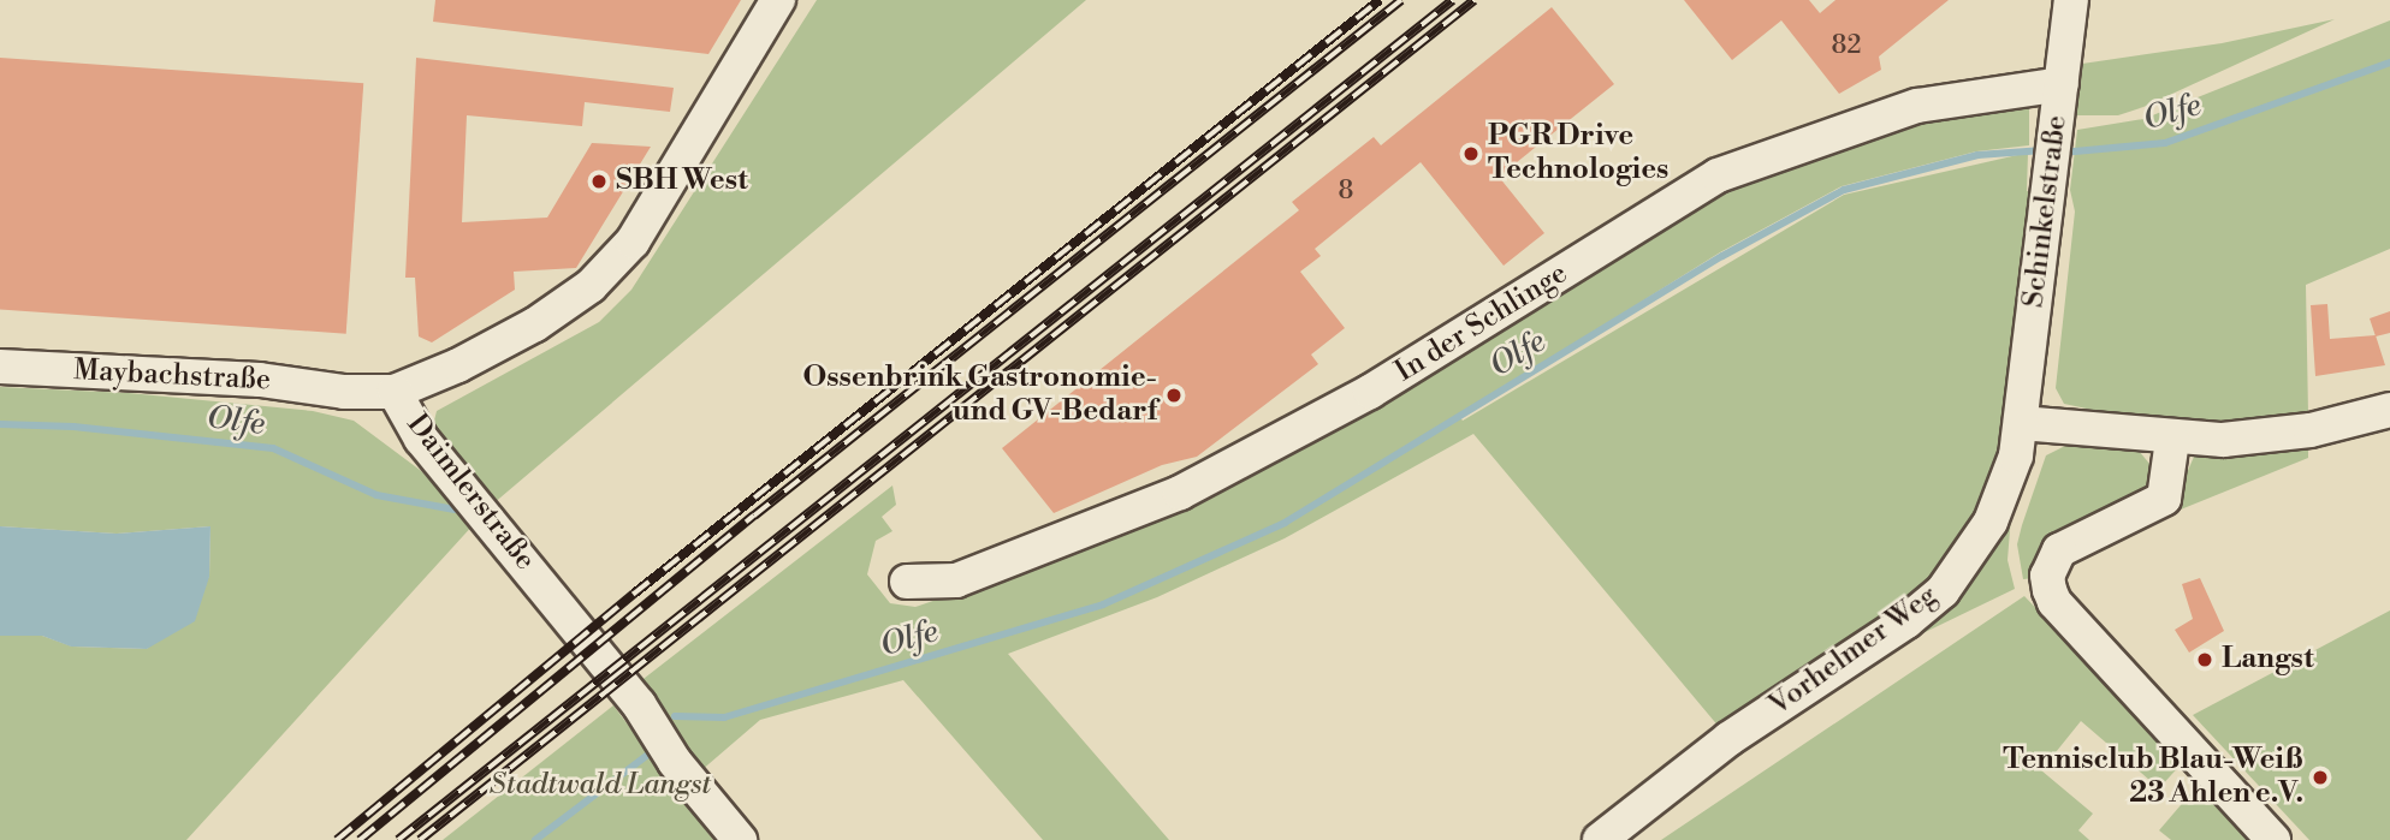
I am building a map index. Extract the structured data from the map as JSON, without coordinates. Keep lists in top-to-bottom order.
{
  "streets": {
    "street": [
      "Schinkelstraße",
      "In der Schlinge",
      "Maybachstraße",
      "Daimlerstraße",
      "Vorhelmer Weg"
    ]
  },
  "crossings": [
    ["Schinkelstraße", "In der Schlinge"],
    ["Schinkelstraße", "Vorhelmer Weg"],
    ["Maybachstraße", "Daimlerstraße"]
  ],
  "water": ["Olfe"],
  "parks": ["Stadtwald Langst"],
  "places": [
    "PGR Drive Technologies",
    "SBH West",
    "Ossenbrink Gastronomie- und GV-Bedarf",
    "Langst",
    "Tennisclub Blau-Weiß 23 Ahlen e.V."
  ],
  "house_numbers": ["82", "8"]
}
